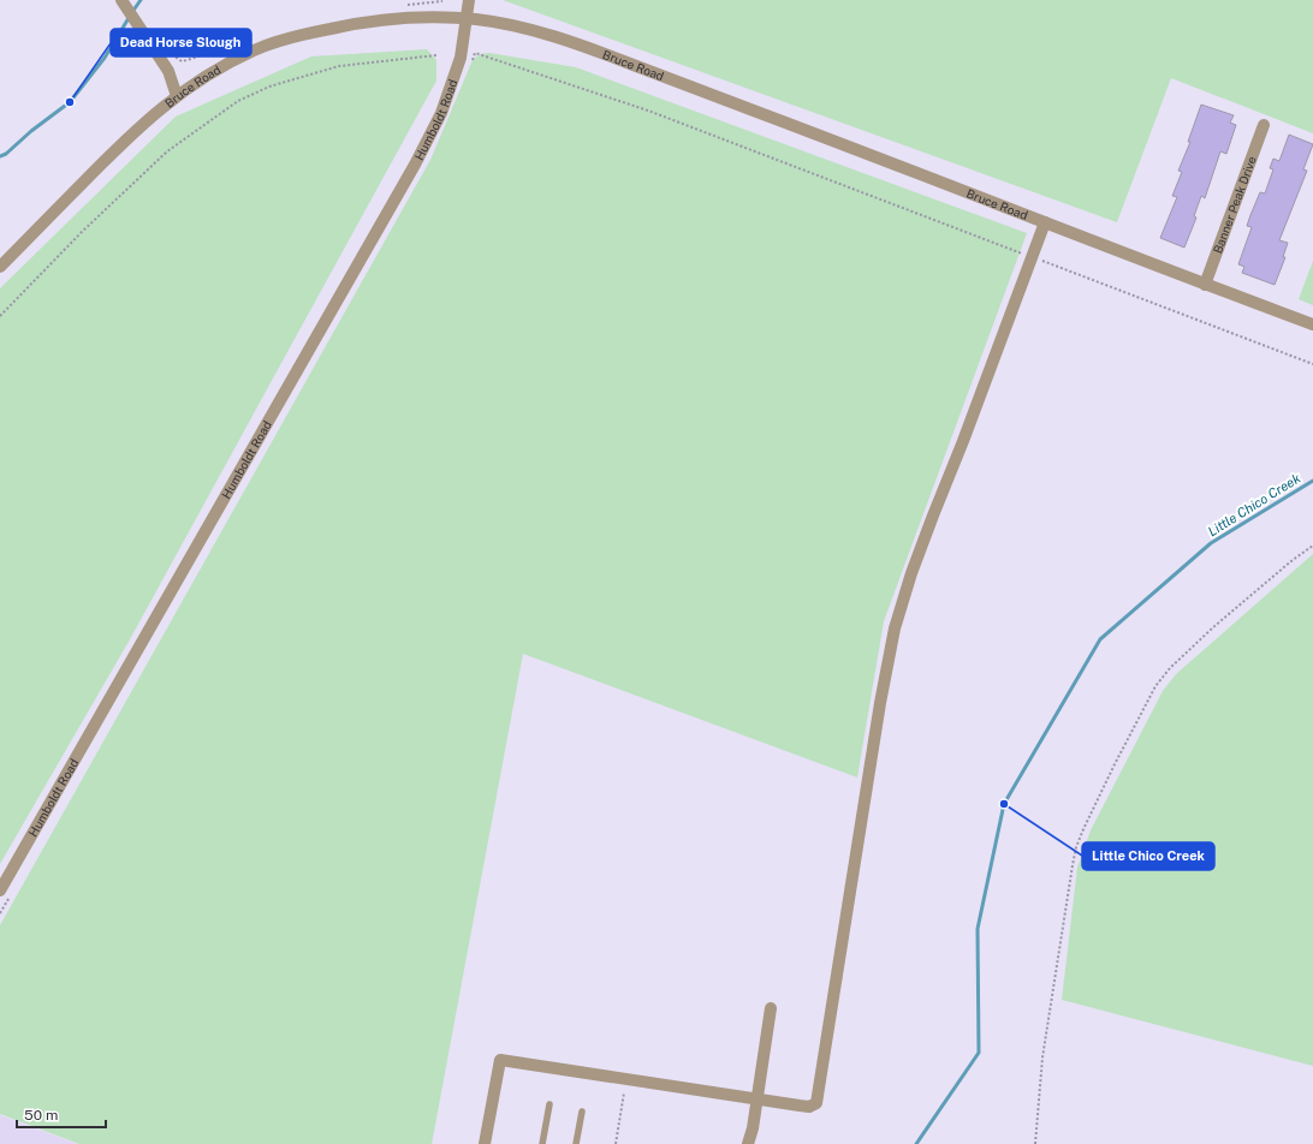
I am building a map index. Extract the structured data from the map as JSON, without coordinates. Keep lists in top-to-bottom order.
{
  "streets": {
    "street": ["Bruce Road", "Humboldt Road", "Banner Peak Drive"]
  },
  "crossings": [
    ["Bruce Road", "Humboldt Road"],
    ["Bruce Road", "Banner Peak Drive"]
  ],
  "water": ["Little Chico Creek"],
  "places": ["Dead Horse Slough", "Little Chico Creek"],
  "scale_bar": "50 m"
}
